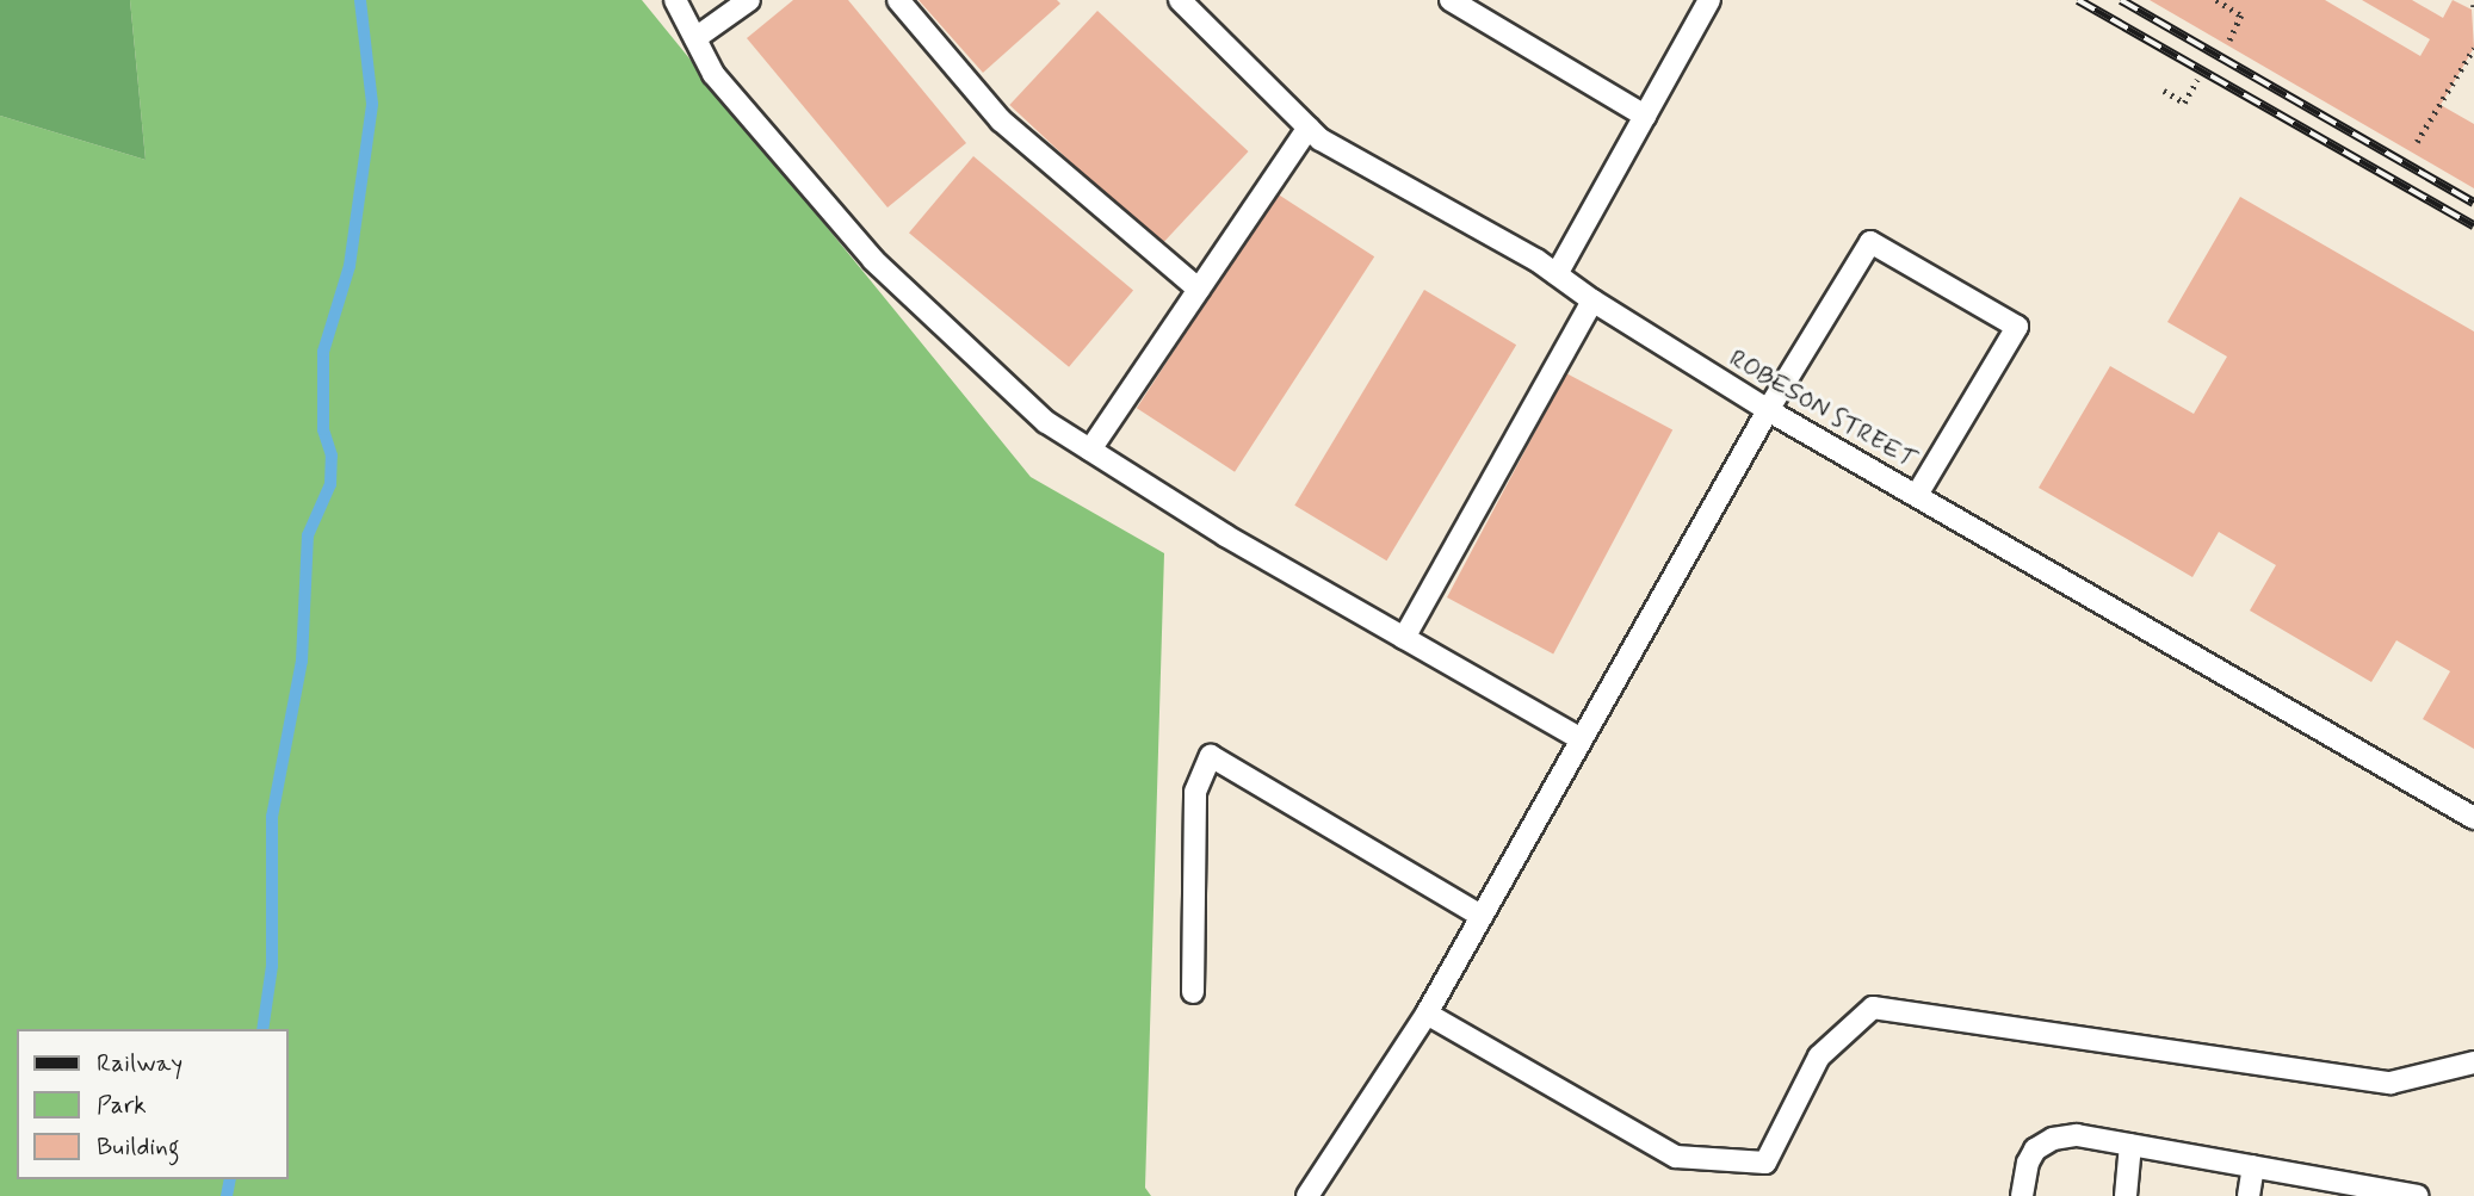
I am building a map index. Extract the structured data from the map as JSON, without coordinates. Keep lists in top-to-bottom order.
{
  "streets": {
    "lane": ["ROBESON STREET"]
  },
  "legend": ["Railway", "Park", "Building"]
}
